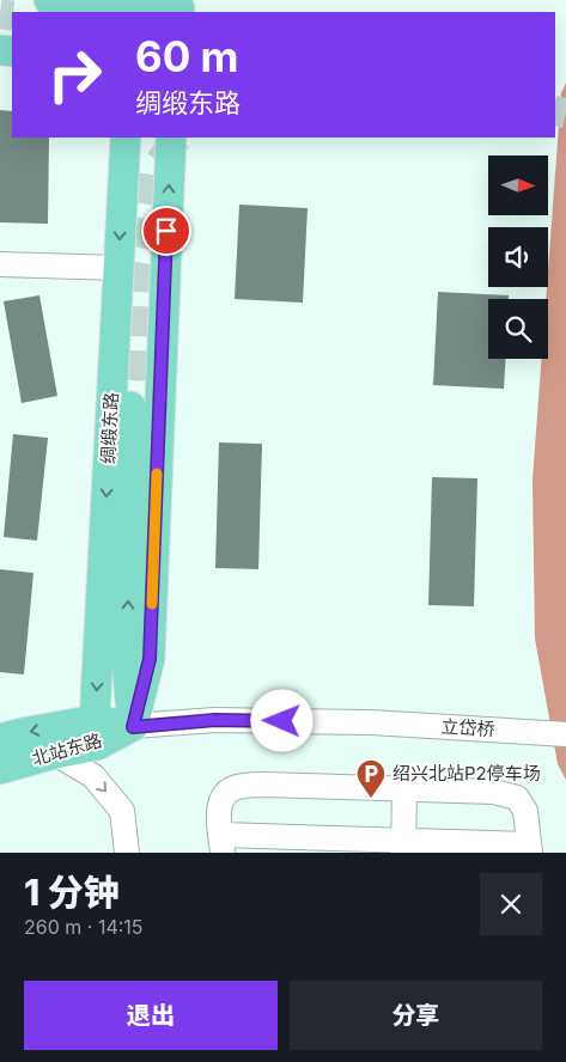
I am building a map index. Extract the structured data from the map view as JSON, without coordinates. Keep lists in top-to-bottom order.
{
  "streets": {
    "main road": ["绸缎东路", "北站东路"],
    "lane": ["立岱桥"]
  },
  "crossings": [
    ["绸缎东路", "北站东路"],
    ["立岱桥", "北站东路"]
  ],
  "places": {
    "parking": ["绍兴北站P2停车场"]
  },
  "north": "right",
  "page": {
    "turn": ["60 m", "绸缎东路"],
    "heading": ["1 分钟", "260 m · 14:15"],
    "buttons": ["退出", "分享"]
  }
}
